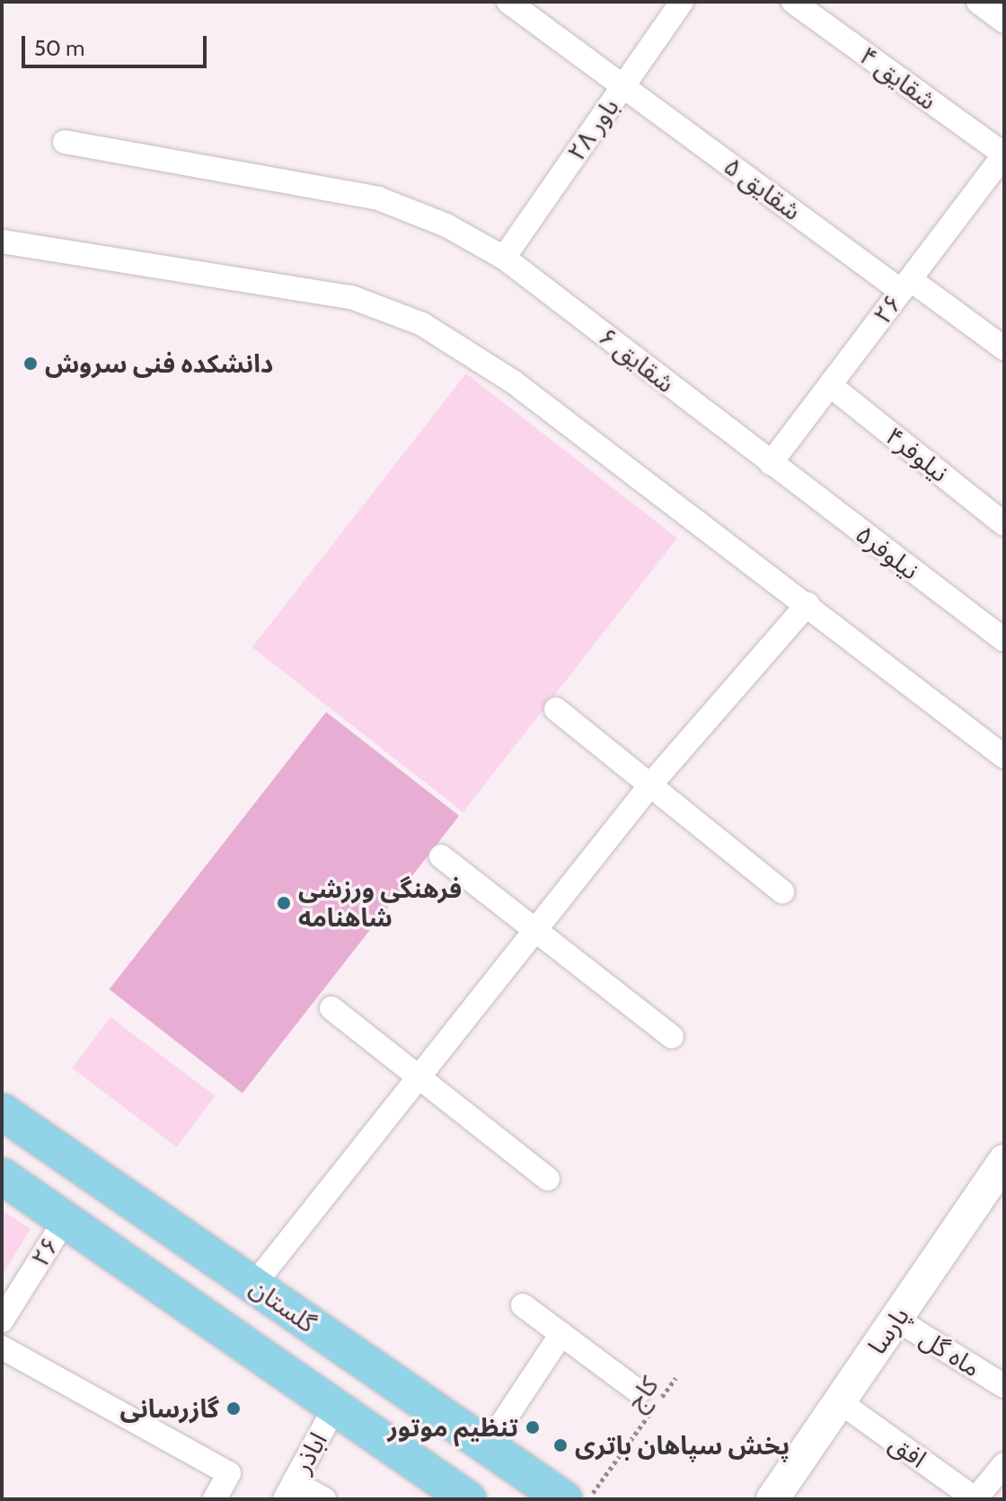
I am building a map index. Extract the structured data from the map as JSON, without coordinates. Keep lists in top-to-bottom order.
{
  "streets": {
    "main road": ["گلستان"],
    "street": [
      "شقایق ۴",
      "باور ۲۸",
      "شقایق ۵",
      "۲۶",
      "شقایق ۶",
      "نیلوفر۴",
      "نیلوفر۵",
      "پارسا",
      "ماه گل",
      "افق",
      "اباذر"
    ],
    "path": ["کاج"]
  },
  "crossings": [
    ["شقایق ۴", "۲۶"],
    ["باور ۲۸", "شقایق ۵"],
    ["باور ۲۸", "شقایق ۶"],
    ["شقایق ۵", "۲۶"],
    ["۲۶", "شقایق ۶"],
    ["۲۶", "نیلوفر۴"],
    ["۲۶", "نیلوفر۵"],
    ["شقایق ۶", "نیلوفر۵"],
    ["پارسا", "ماه گل"],
    ["پارسا", "افق"]
  ],
  "places": [
    "دانشکده فنی سروش",
    "فرهنگی ورزشی شاهنامه",
    "گازرسانی",
    "تنظیم موتور",
    "پخش سپاهان باتری"
  ],
  "scale_bar": "50 m"
}
